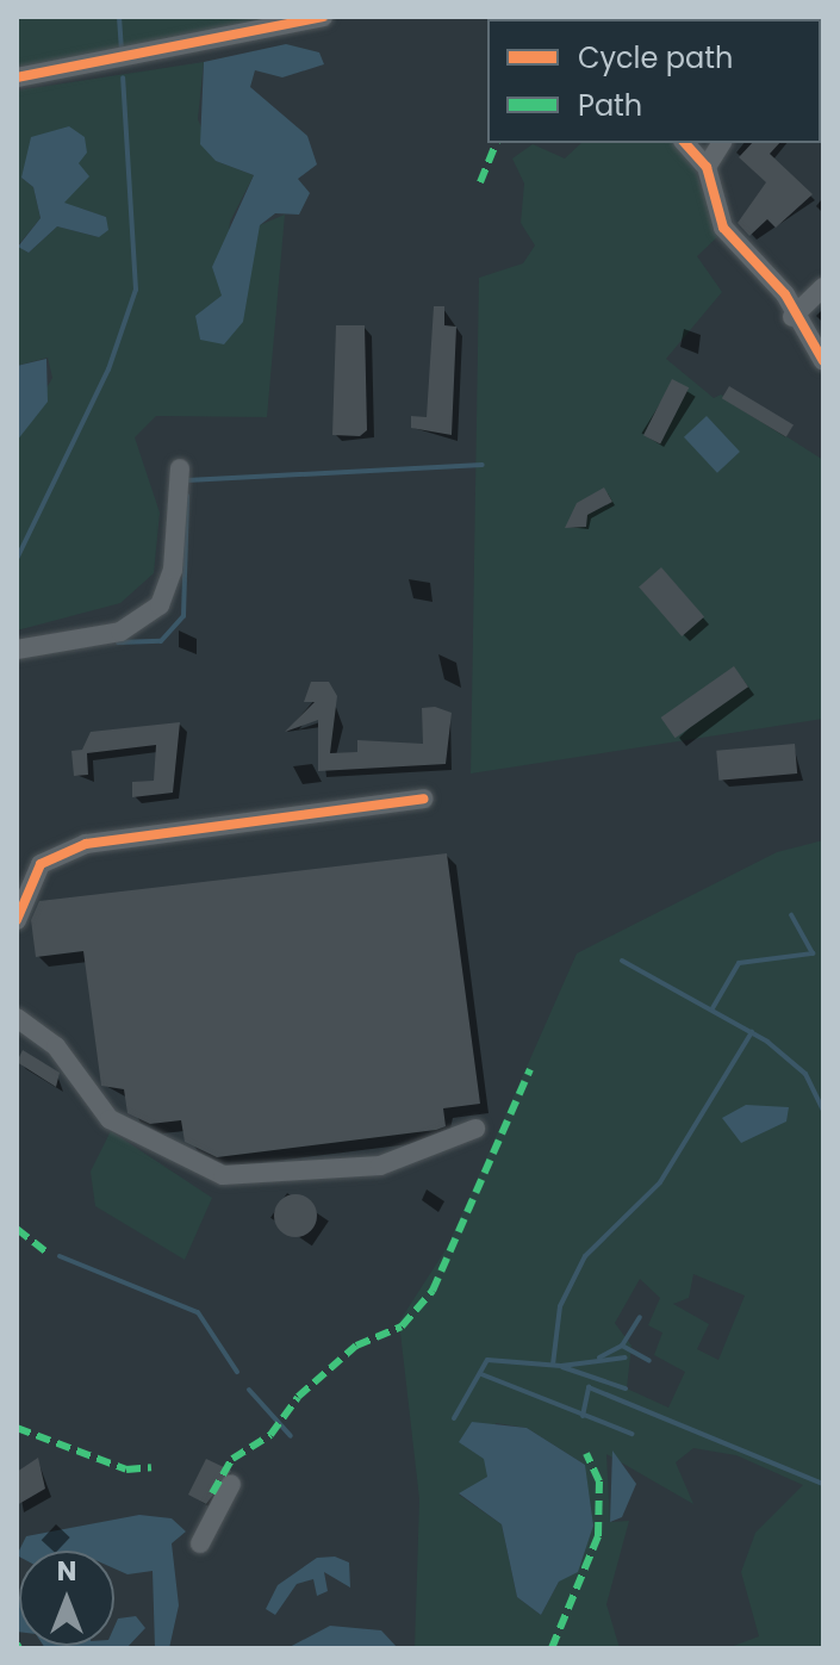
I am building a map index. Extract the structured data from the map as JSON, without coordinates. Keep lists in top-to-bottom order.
{
  "legend": ["Cycle path", "Path"],
  "north": "top"
}
